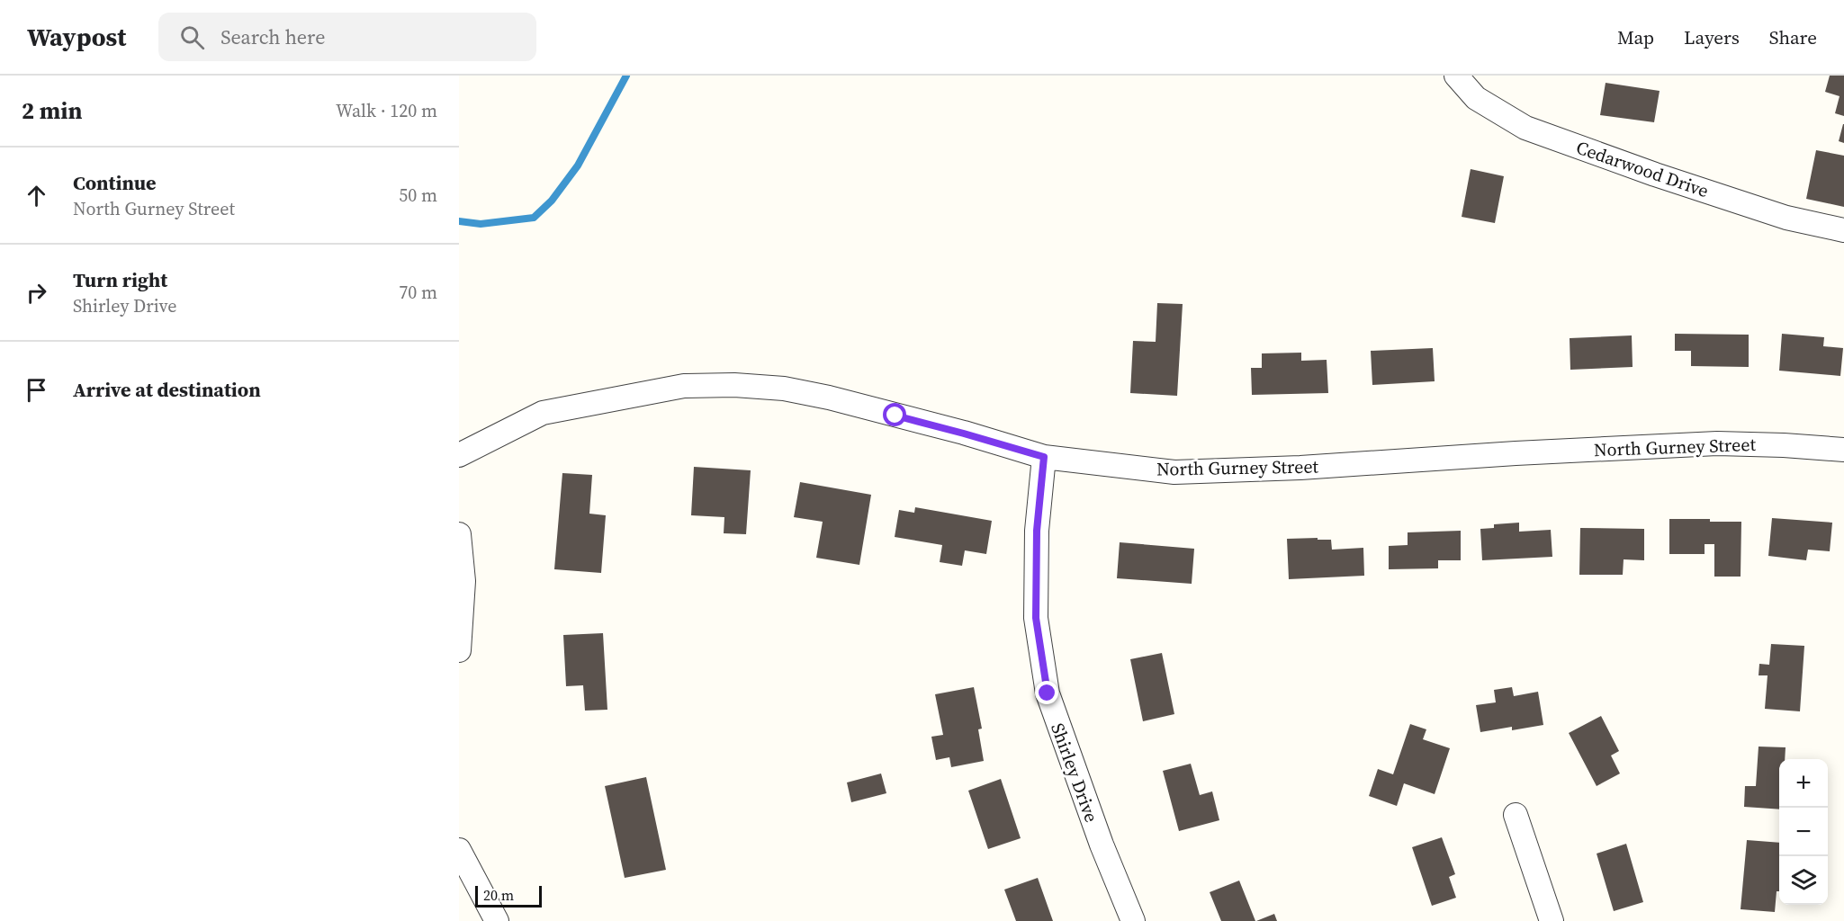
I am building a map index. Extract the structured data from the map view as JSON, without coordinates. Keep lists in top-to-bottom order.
{
  "streets": {
    "street": ["Cedarwood Drive", "North Gurney Street", "Shirley Drive"]
  },
  "crossings": [
    ["North Gurney Street", "Shirley Drive"]
  ],
  "scale_bar": "20 m",
  "page": {
    "header": "Waypost",
    "search": "Search here",
    "nav": ["Map", "Layers", "Share"],
    "heading": ["2 min", "Walk · 120 m"],
    "list": [
      ["Continue", "North Gurney Street", "50 m"],
      ["Turn right", "Shirley Drive", "70 m"],
      "Arrive at destination"
    ],
    "map_buttons": ["+", "−"],
    "scale": "20 m"
  }
}
